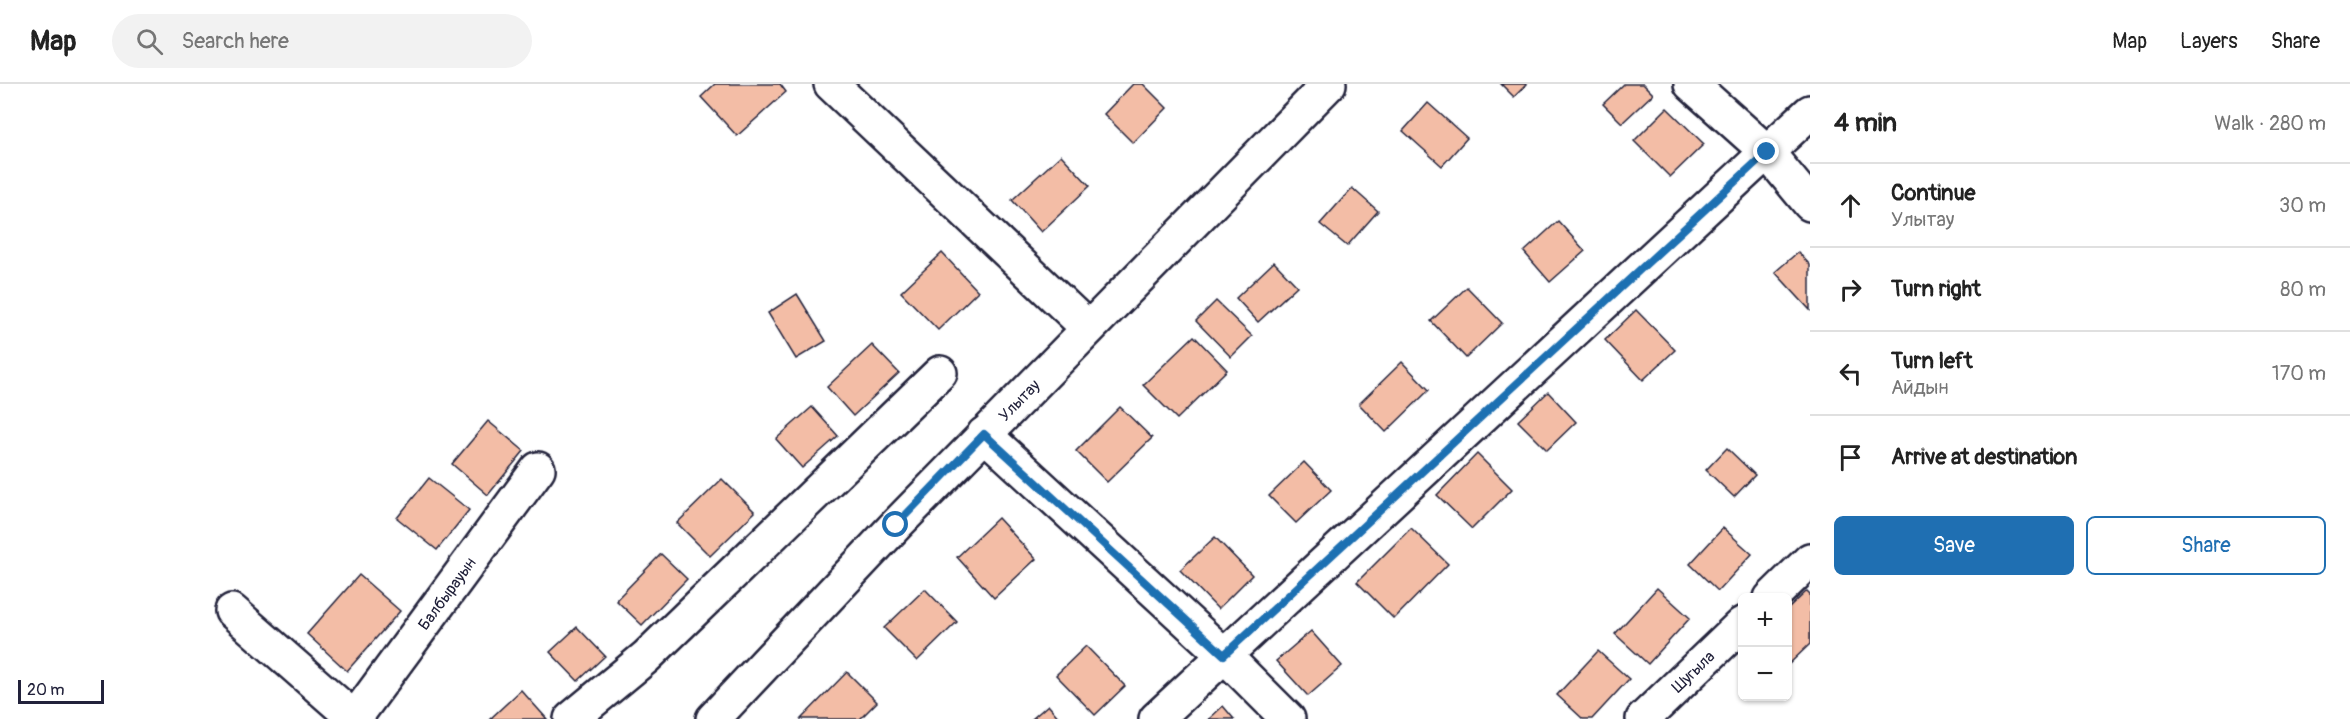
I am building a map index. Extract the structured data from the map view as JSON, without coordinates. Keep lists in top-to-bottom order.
{
  "streets": {
    "street": ["Улытау", "Балбырауын", "Шугыла"]
  },
  "scale_bar": "20 m",
  "page": {
    "header": "Map",
    "search": "Search here",
    "nav": ["Map", "Layers", "Share"],
    "heading": ["4 min", "Walk · 280 m"],
    "list": [
      ["Continue", "Улытау", "30 m"],
      ["Turn right", "80 m"],
      ["Turn left", "Айдын", "170 m"],
      "Arrive at destination"
    ],
    "buttons": ["Save", "Share"],
    "map_buttons": ["+", "−"],
    "scale": "20 m"
  }
}
